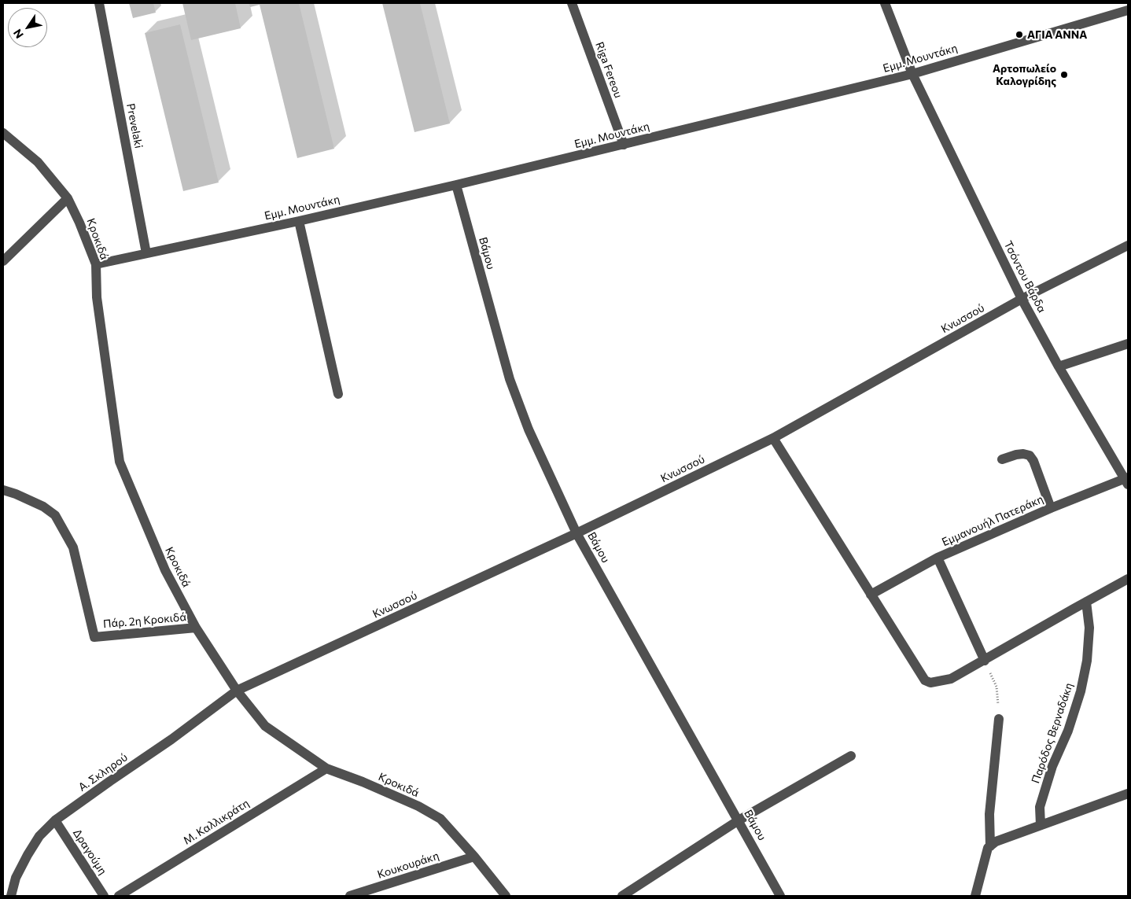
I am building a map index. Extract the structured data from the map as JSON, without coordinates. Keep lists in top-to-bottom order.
{
  "streets": {
    "street": [
      "Εμμ. Μουντάκη",
      "Riga Fereou",
      "Prevelaki",
      "Κροκιδά",
      "Βάμου",
      "Τσόντου Βάρδα",
      "Κνωσσού",
      "Εμμανουήλ Πατεράκη",
      "Πάρ. 2η Κροκιδά",
      "Παρόδος Βερναδάκη",
      "Α. Σκληρού",
      "Μ. Καλλικράτη",
      "Δραγούμη",
      "Κουκουράκη"
    ]
  },
  "crossings": [
    ["Εμμ. Μουντάκη", "Riga Fereou"],
    ["Εμμ. Μουντάκη", "Prevelaki"],
    ["Εμμ. Μουντάκη", "Κροκιδά"],
    ["Εμμ. Μουντάκη", "Βάμου"],
    ["Εμμ. Μουντάκη", "Τσόντου Βάρδα"],
    ["Κροκιδά", "Κνωσσού"],
    ["Κροκιδά", "Πάρ. 2η Κροκιδά"],
    ["Κροκιδά", "Α. Σκληρού"],
    ["Κροκιδά", "Μ. Καλλικράτη"],
    ["Κροκιδά", "Κουκουράκη"],
    ["Βάμου", "Κνωσσού"],
    ["Τσόντου Βάρδα", "Κνωσσού"],
    ["Τσόντου Βάρδα", "Εμμανουήλ Πατεράκη"],
    ["Κνωσσού", "Α. Σκληρού"],
    ["Α. Σκληρού", "Δραγούμη"]
  ],
  "places": ["ΑΓΙΑ ΑΝΝΑ", "Αρτοπωλείο Καλογρίδης"],
  "north": "bottom left"
}
